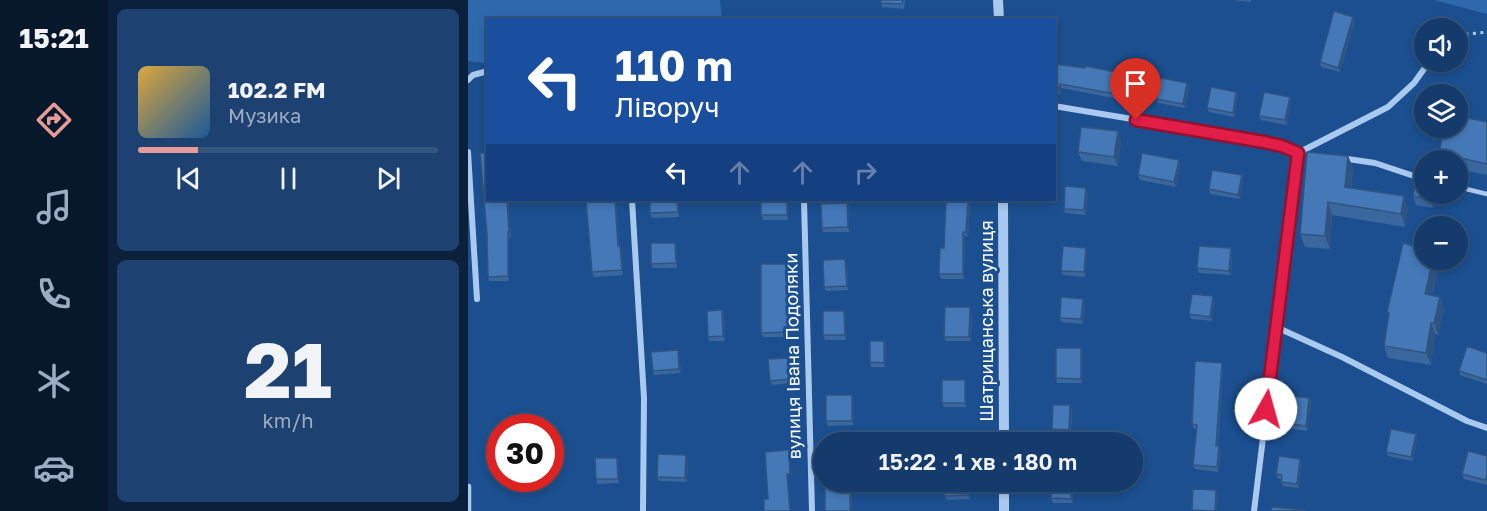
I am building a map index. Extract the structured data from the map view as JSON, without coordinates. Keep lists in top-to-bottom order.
{
  "streets": {
    "street": ["Шатрищанська вулиця", "вулиця Івана Подоляки"]
  },
  "page": {
    "tabs": "15:21",
    "map_buttons": ["+", "−"],
    "turn": ["110 m", "Ліворуч"],
    "song": ["102.2 FM", "Музика"],
    "tile": ["21", "km/h"],
    "limit": "30",
    "trip": "15:22 · 1 хв · 180 m"
  }
}
